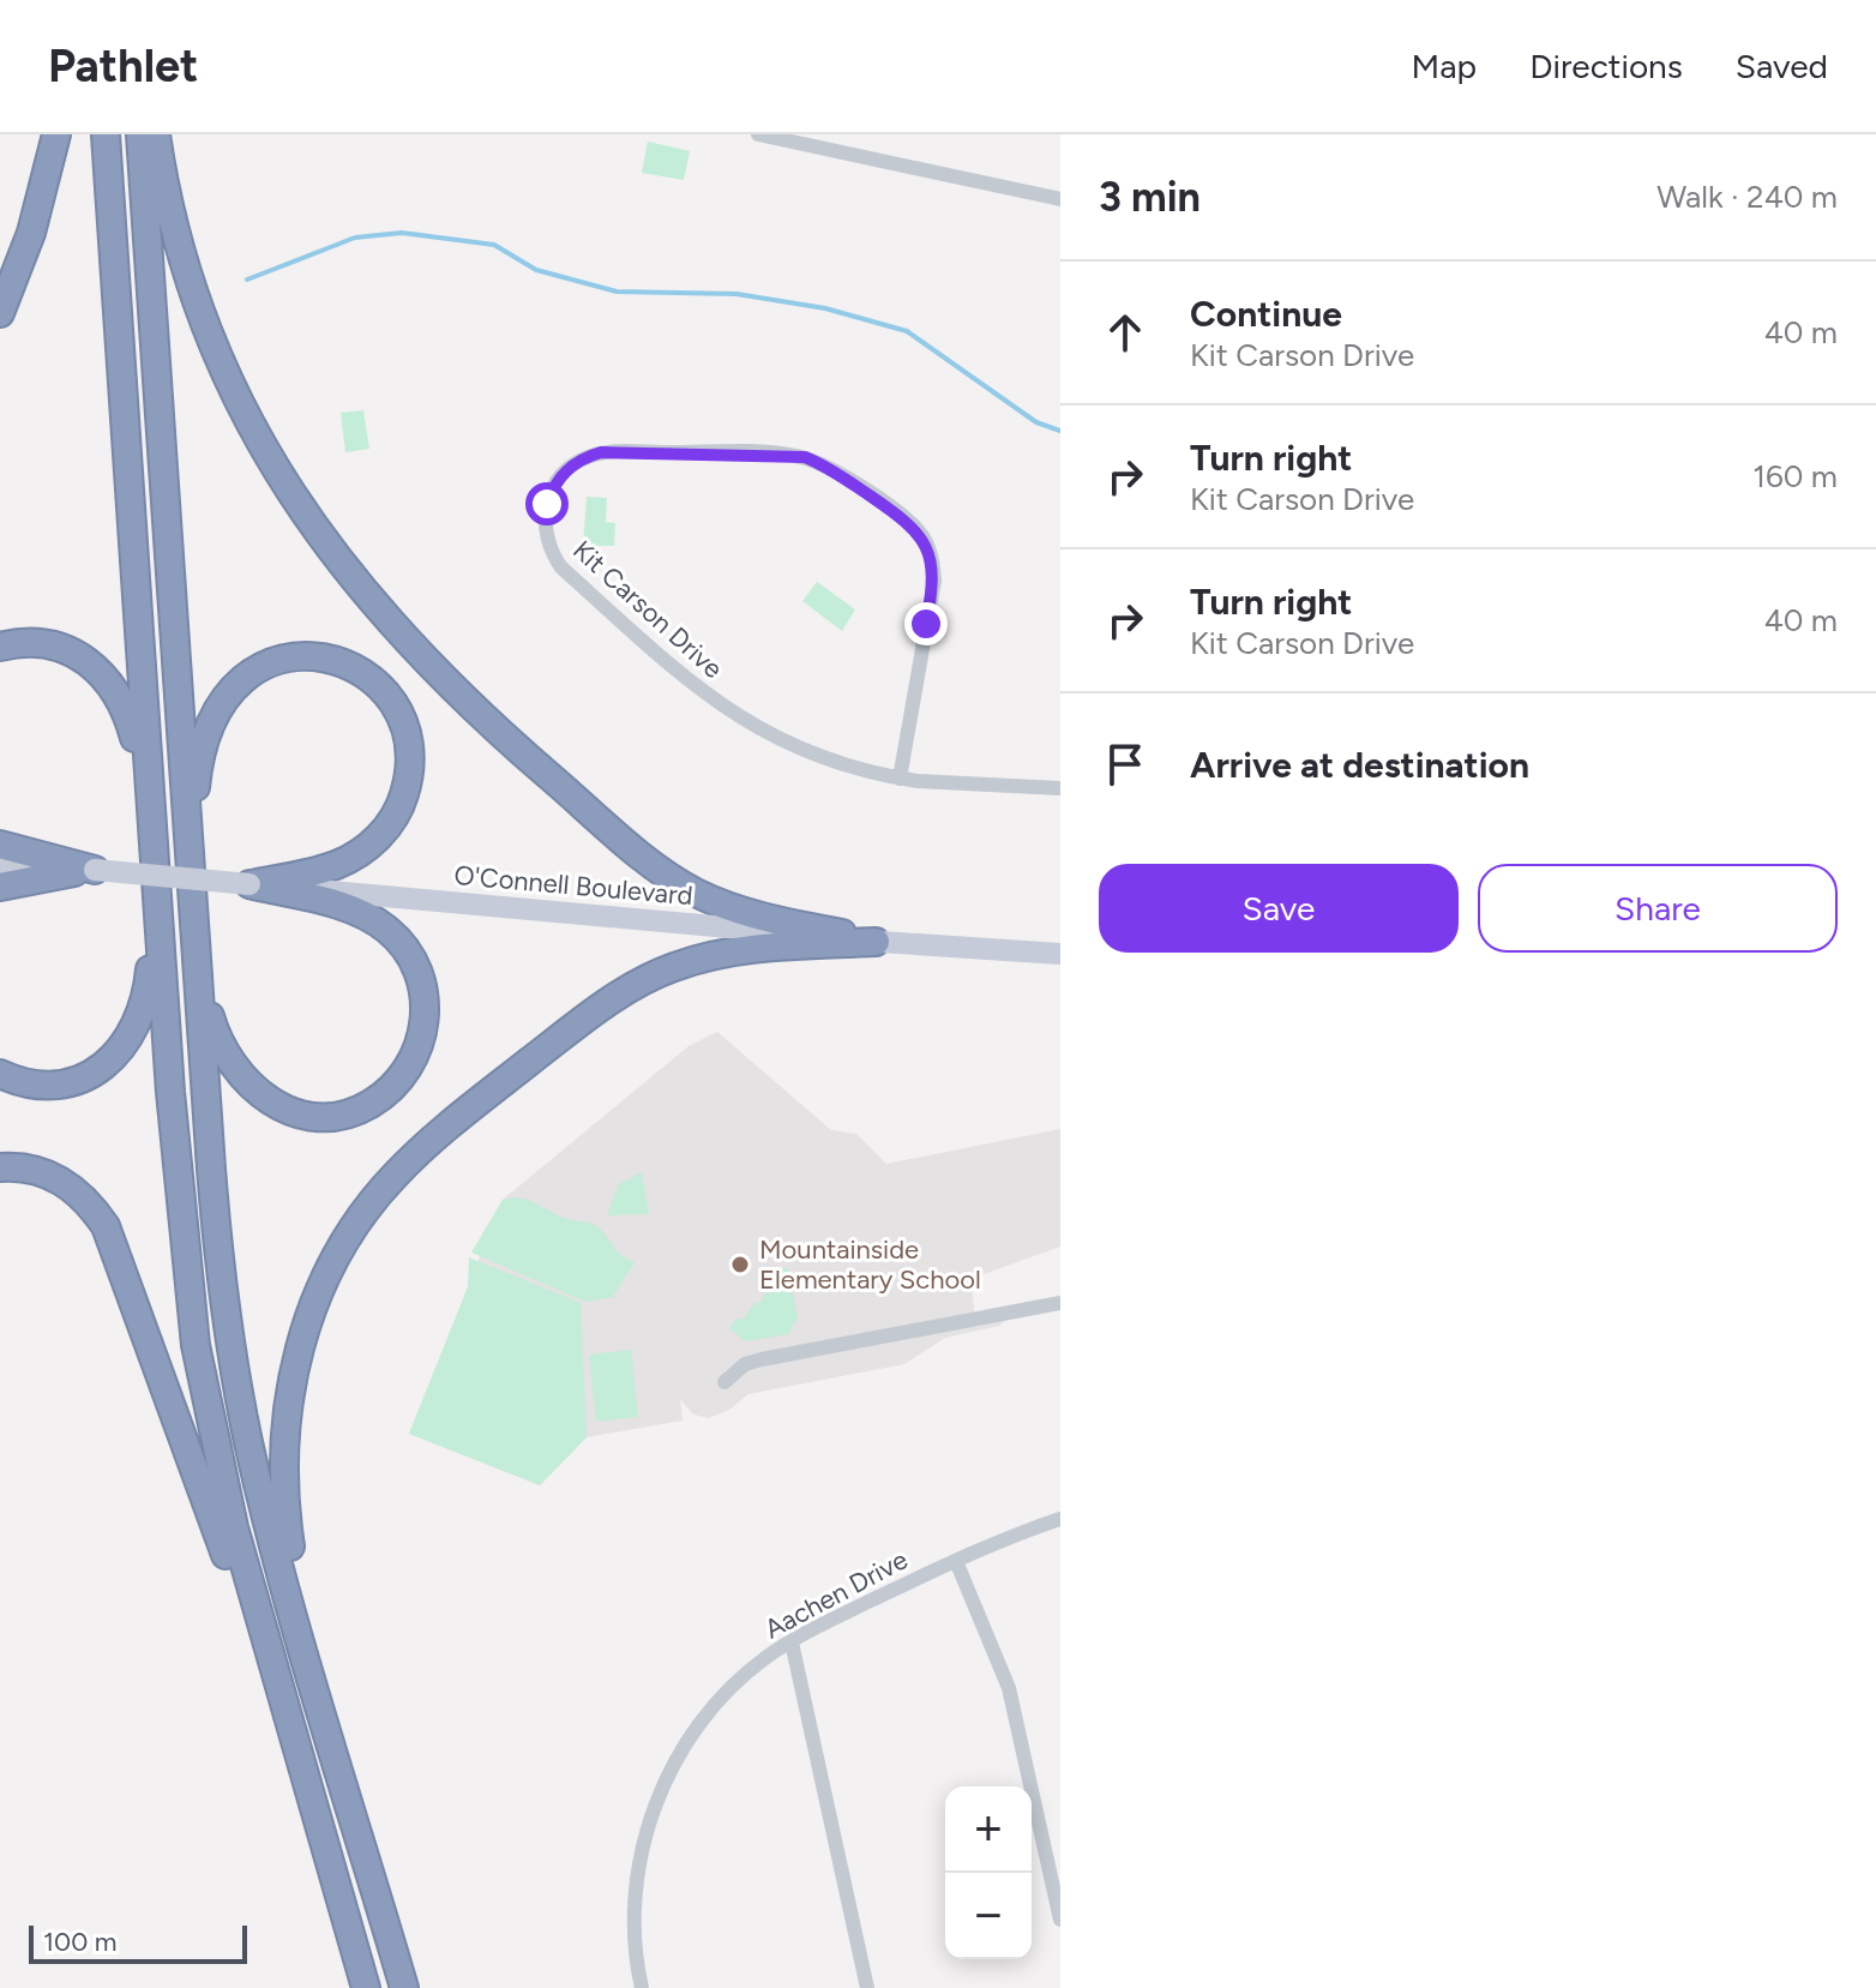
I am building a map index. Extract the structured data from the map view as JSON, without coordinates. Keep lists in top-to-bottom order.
{
  "streets": {
    "main road": ["O'Connell Boulevard"],
    "street": ["Kit Carson Drive", "Aachen Drive"]
  },
  "places": ["Mountainside Elementary School"],
  "scale_bar": "100 m",
  "page": {
    "header": "Pathlet",
    "nav": ["Map", "Directions", "Saved"],
    "heading": ["3 min", "Walk · 240 m"],
    "list": [
      ["Continue", "Kit Carson Drive", "40 m"],
      ["Turn right", "Kit Carson Drive", "160 m"],
      ["Turn right", "Kit Carson Drive", "40 m"],
      "Arrive at destination"
    ],
    "buttons": ["Save", "Share"],
    "map_buttons": ["+", "−"],
    "scale": "100 m"
  }
}
